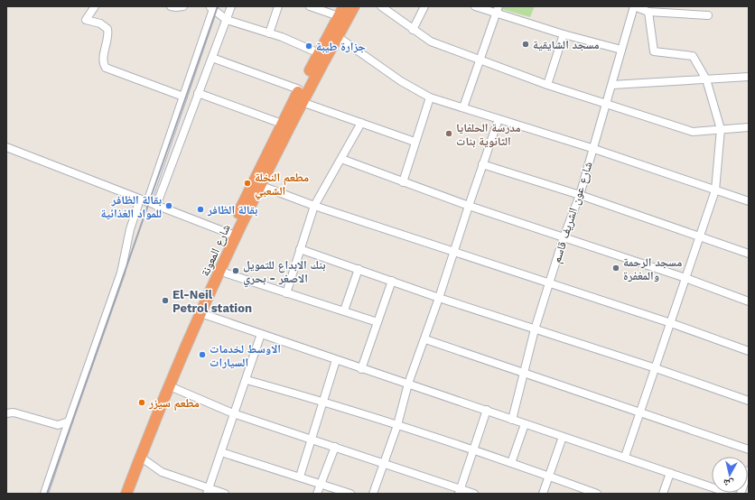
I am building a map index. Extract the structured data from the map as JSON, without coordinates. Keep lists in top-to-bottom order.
{
  "streets": {
    "highway": ["شارع المعونة"],
    "street": ["شارع عون الشريف قاسم"]
  },
  "places": [
    "مسجد الشايقية",
    "جزارة طيبة",
    "مدرسة الحلفايا الثانوية بنات",
    "مطعم النخلة الشعبي",
    "بقالة الظافر للمواد الغذائية",
    "بقالة الظافر",
    "مسجد الرحمة والمغفرة",
    "بنك الابداع للتمويل الاصغر - بحري",
    "El-Neil Petrol station",
    "الاوسط لخدمات السيارات",
    "مطعم سيزر"
  ],
  "north": "bottom"
}
